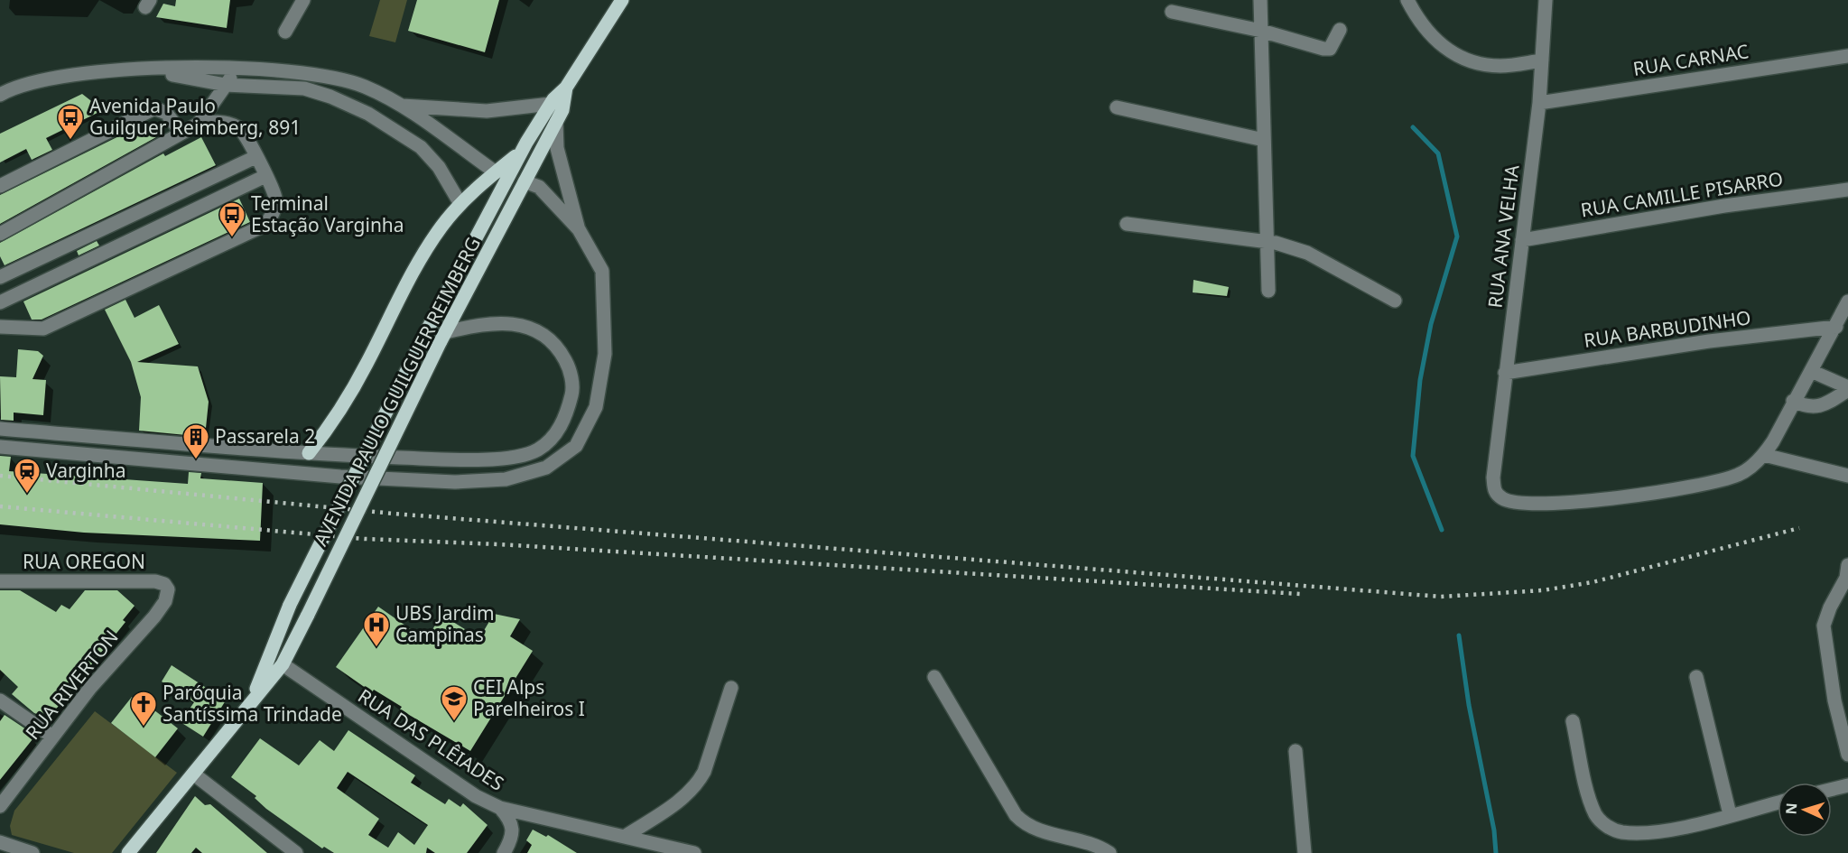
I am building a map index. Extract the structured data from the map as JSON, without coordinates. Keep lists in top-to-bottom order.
{
  "streets": {
    "main road": ["AVENIDA PAULO GUILGUER REIMBERG"],
    "street": [
      "RUA CARNAC",
      "RUA CAMILLE PISARRO",
      "RUA ANA VELHA",
      "RUA BARBUDINHO",
      "RUA OREGON",
      "RUA RIVERTON",
      "RUA DAS PLÊIADES"
    ]
  },
  "crossings": [
    ["RUA CARNAC", "RUA ANA VELHA"],
    ["RUA CAMILLE PISARRO", "RUA ANA VELHA"],
    ["RUA ANA VELHA", "RUA BARBUDINHO"],
    ["AVENIDA PAULO GUILGUER REIMBERG", "RUA DAS PLÊIADES"],
    ["RUA OREGON", "RUA RIVERTON"]
  ],
  "places": {
    "bus stop": ["Avenida Paulo Guilguer Reimberg, 891", "Terminal Estação Varginha"],
    "building": ["Passarela 2"],
    "station": ["Varginha"],
    "hospital": ["UBS Jardim Campinas"],
    "school or university": ["CEI Alps Parelheiros I"],
    "church": ["Paróquia Santíssima Trindade"]
  },
  "north": "left"
}
